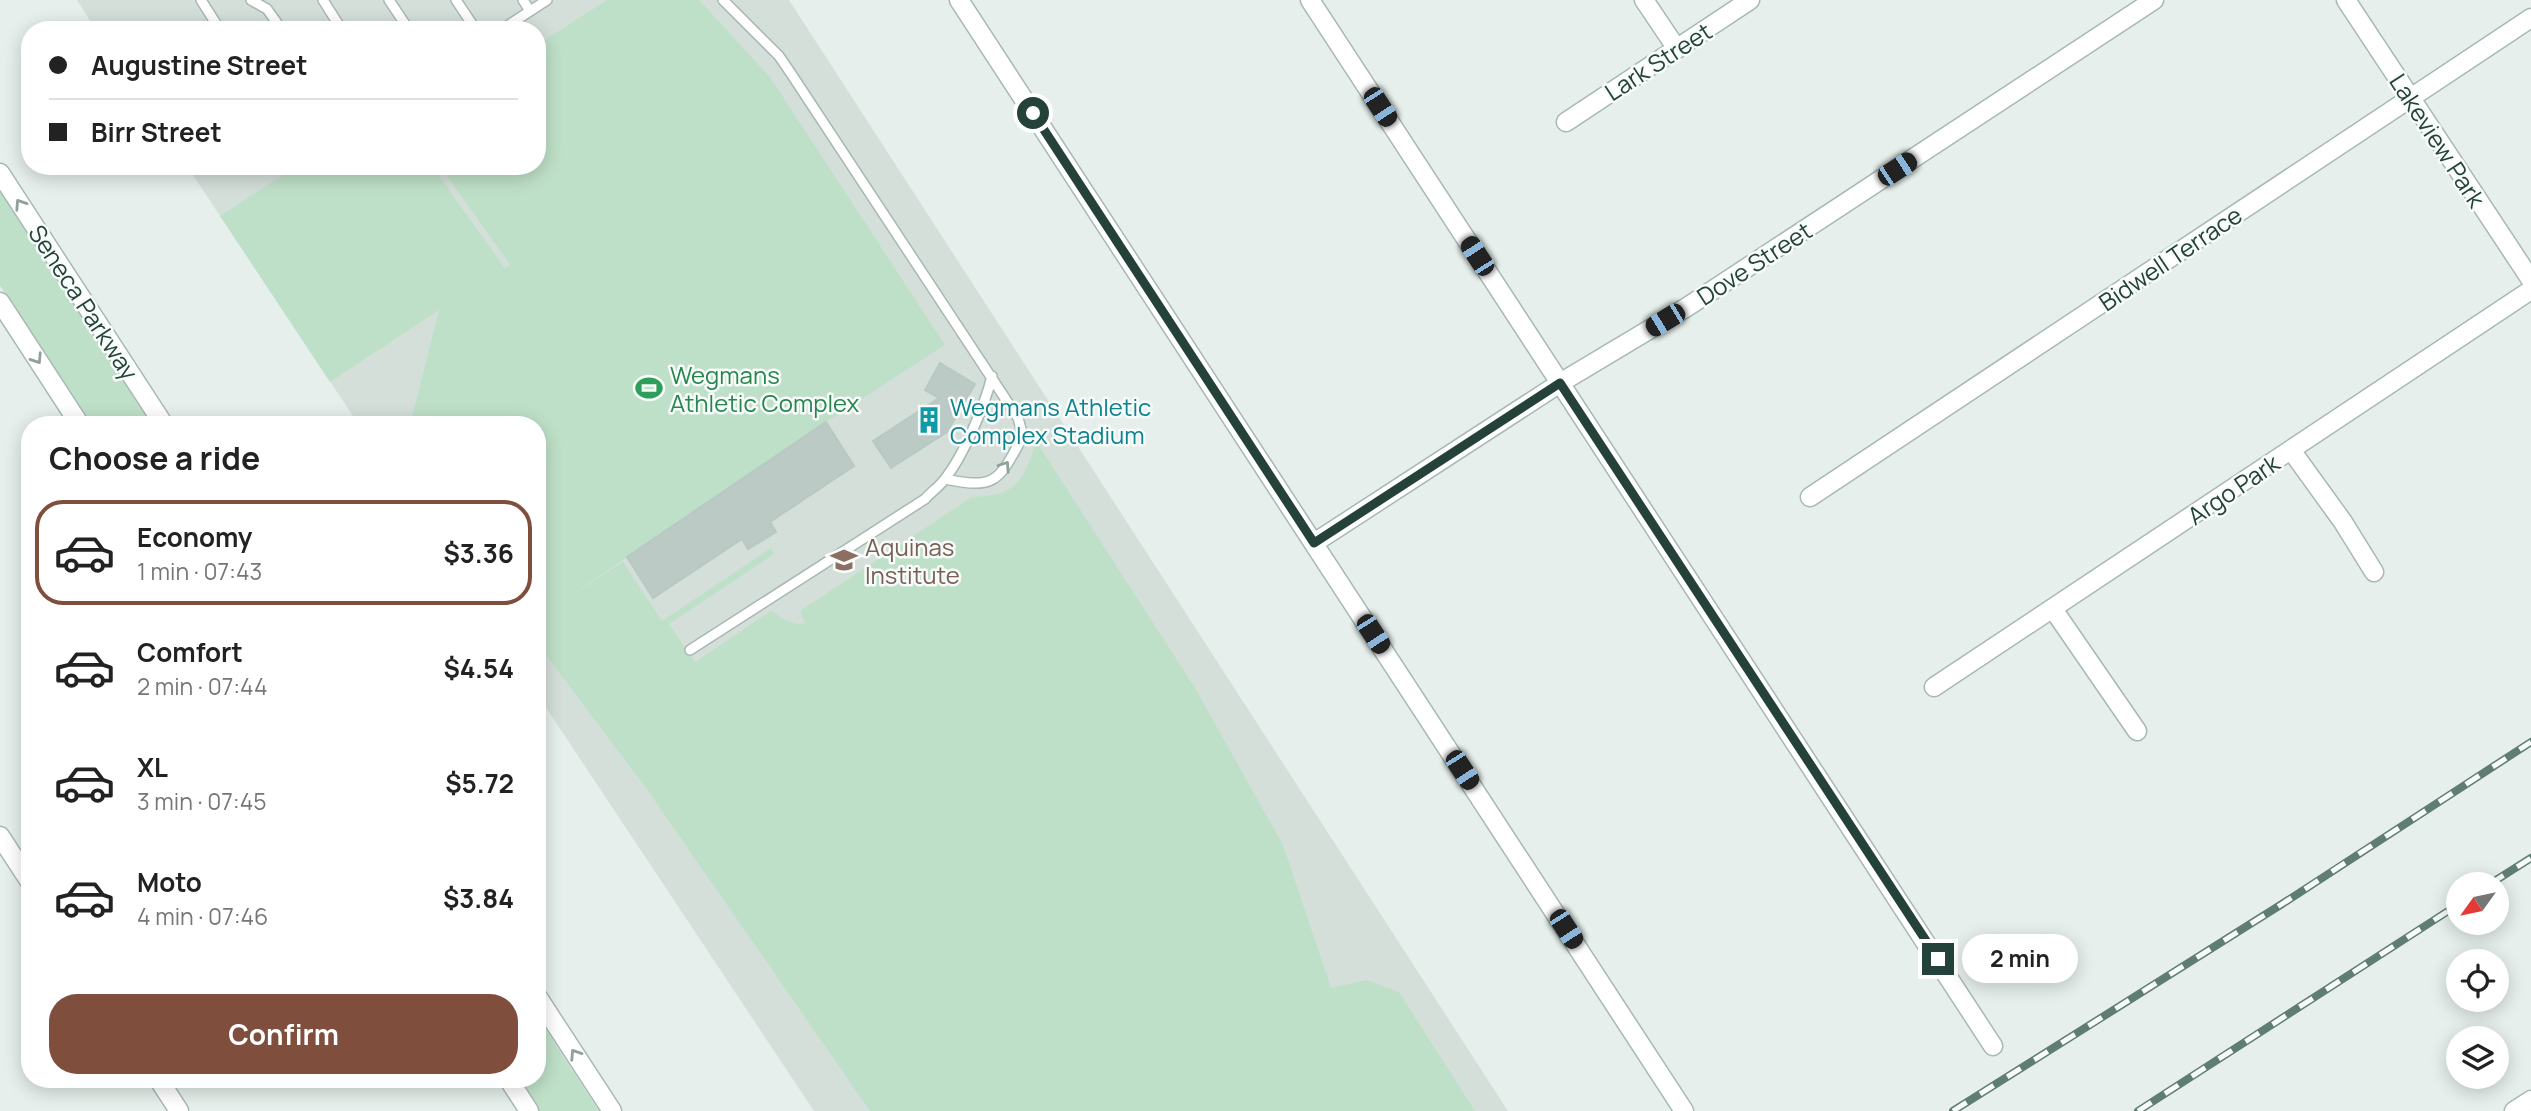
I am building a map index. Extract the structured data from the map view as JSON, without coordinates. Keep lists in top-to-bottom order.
{
  "streets": {
    "street": [
      "Lark Street",
      "Lakeview Park",
      "Bidwell Terrace",
      "Dove Street",
      "Seneca Parkway",
      "Argo Park"
    ]
  },
  "crossings": [
    ["Lakeview Park", "Bidwell Terrace"]
  ],
  "places": {
    "sports": ["Wegmans Athletic Complex"],
    "building": ["Wegmans Athletic Complex Stadium"],
    "school or university": ["Aquinas Institute"]
  },
  "north": "bottom left",
  "page": {
    "banner": ["Augustine Street", "Birr Street"],
    "heading": "Choose a ride",
    "list": [
      {
        "name": "Economy",
        "note": "1 min · 07:43",
        "value": "$3.36"
      },
      {
        "name": "Comfort",
        "note": "2 min · 07:44",
        "value": "$4.54"
      },
      {
        "name": "XL",
        "note": "3 min · 07:45",
        "value": "$5.72"
      },
      {
        "name": "Moto",
        "note": "4 min · 07:46",
        "value": "$3.84"
      }
    ],
    "bubble": "2 min",
    "buttons": "Confirm"
  }
}
